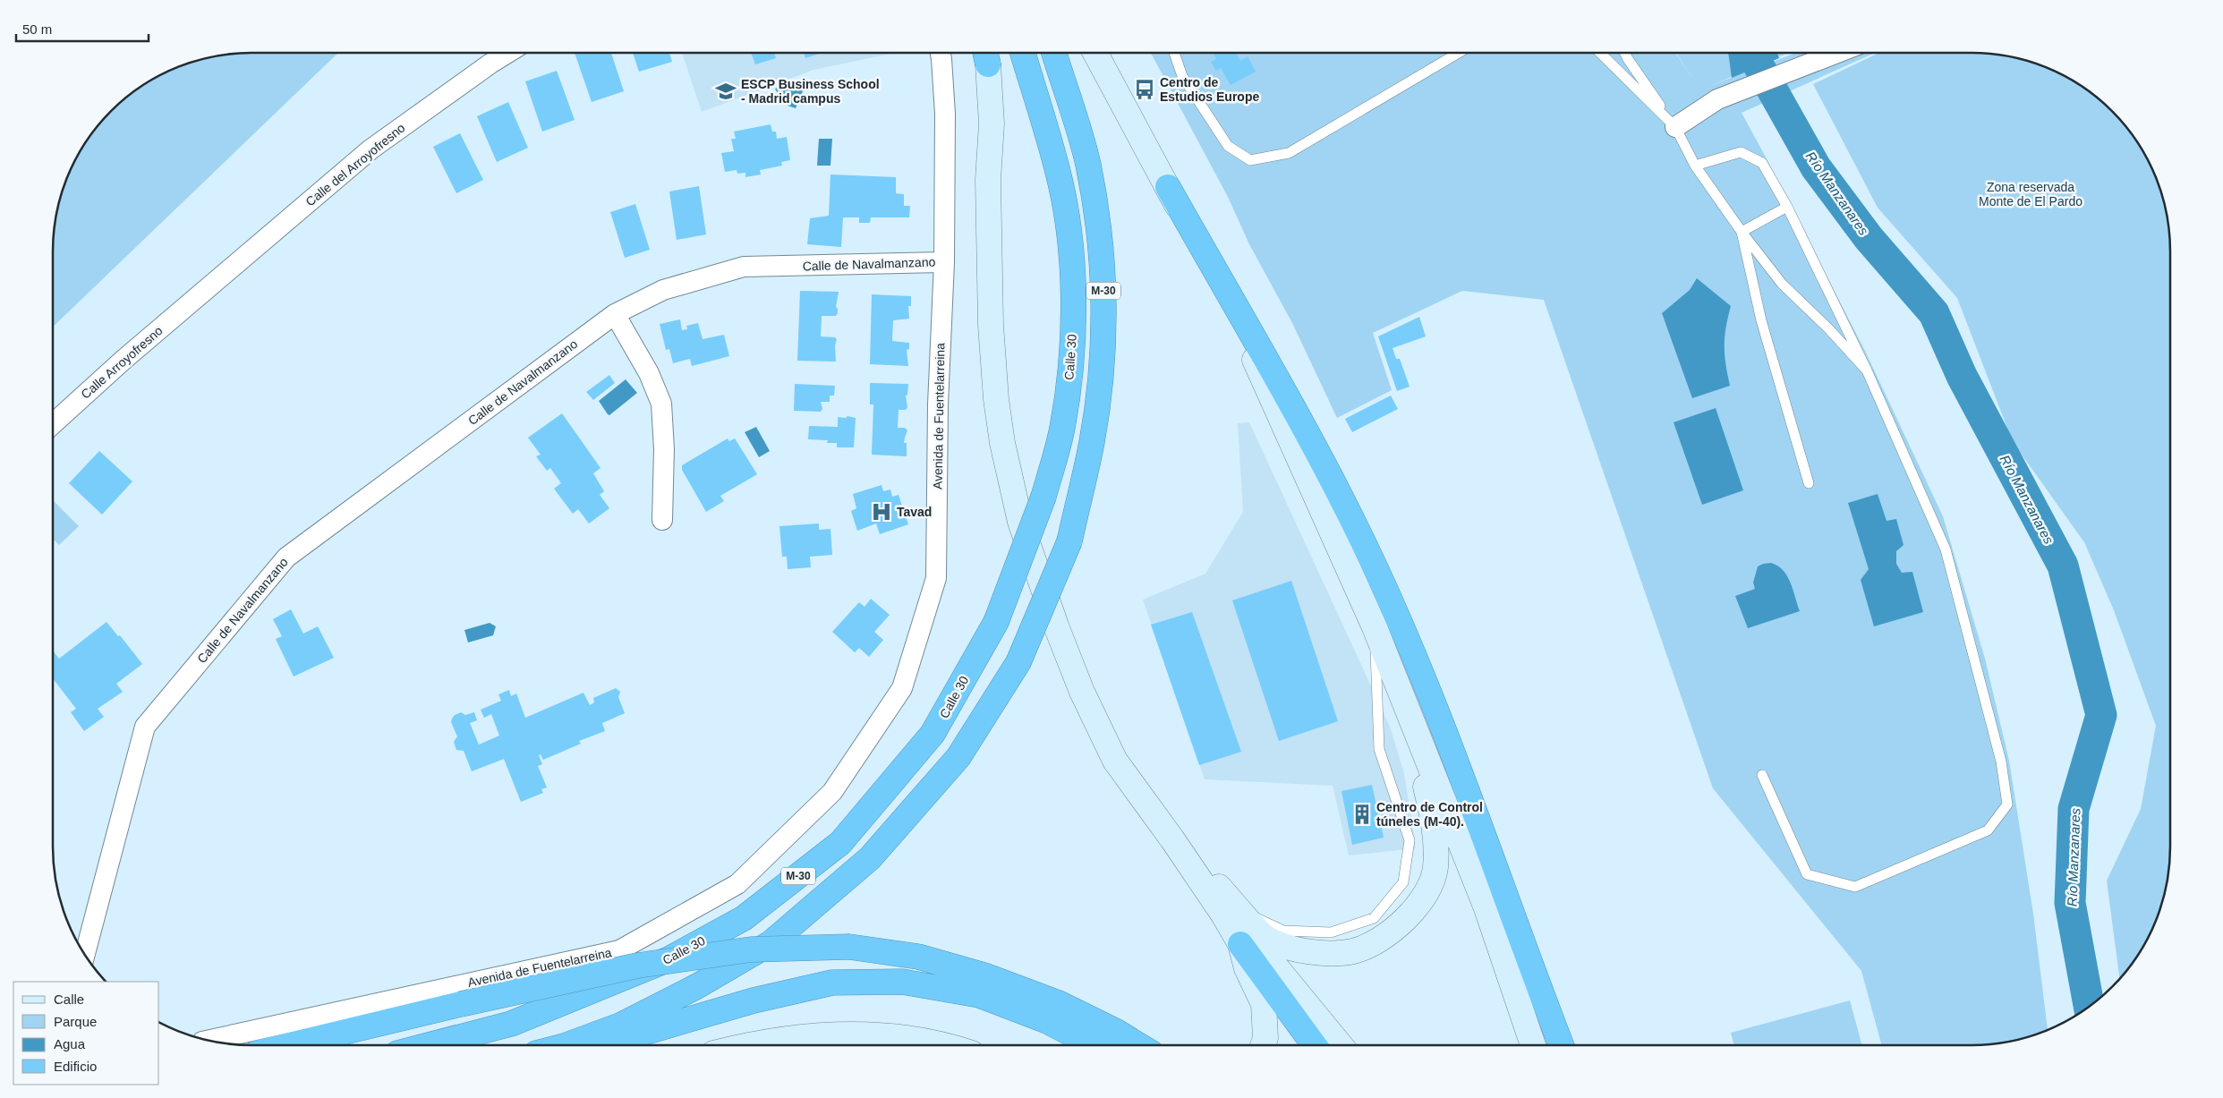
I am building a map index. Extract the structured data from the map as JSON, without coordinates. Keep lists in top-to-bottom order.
{
  "streets": {
    "highway": ["M-30", "Calle 30"],
    "street": [
      "Calle del Arroyofresno",
      "Calle de Navalmanzano",
      "Calle Arroyofresno",
      "Avenida de Fuentelarreina"
    ]
  },
  "crossings": [
    ["Calle del Arroyofresno", "Calle Arroyofresno"],
    ["Calle de Navalmanzano", "Avenida de Fuentelarreina"]
  ],
  "water": ["Río Manzanares"],
  "parks": ["Zona reservada Monte de El Pardo"],
  "places": {
    "bus stop": ["Centro de Estudios Europe"],
    "school or university": ["ESCP Business School - Madrid campus"],
    "hospital": ["Tavad"],
    "building": ["Centro de Control túneles (M-40)."]
  },
  "legend": [
    "Calle",
    "Parque",
    "Agua",
    "Edificio"
  ],
  "scale_bar": "50 m"
}
